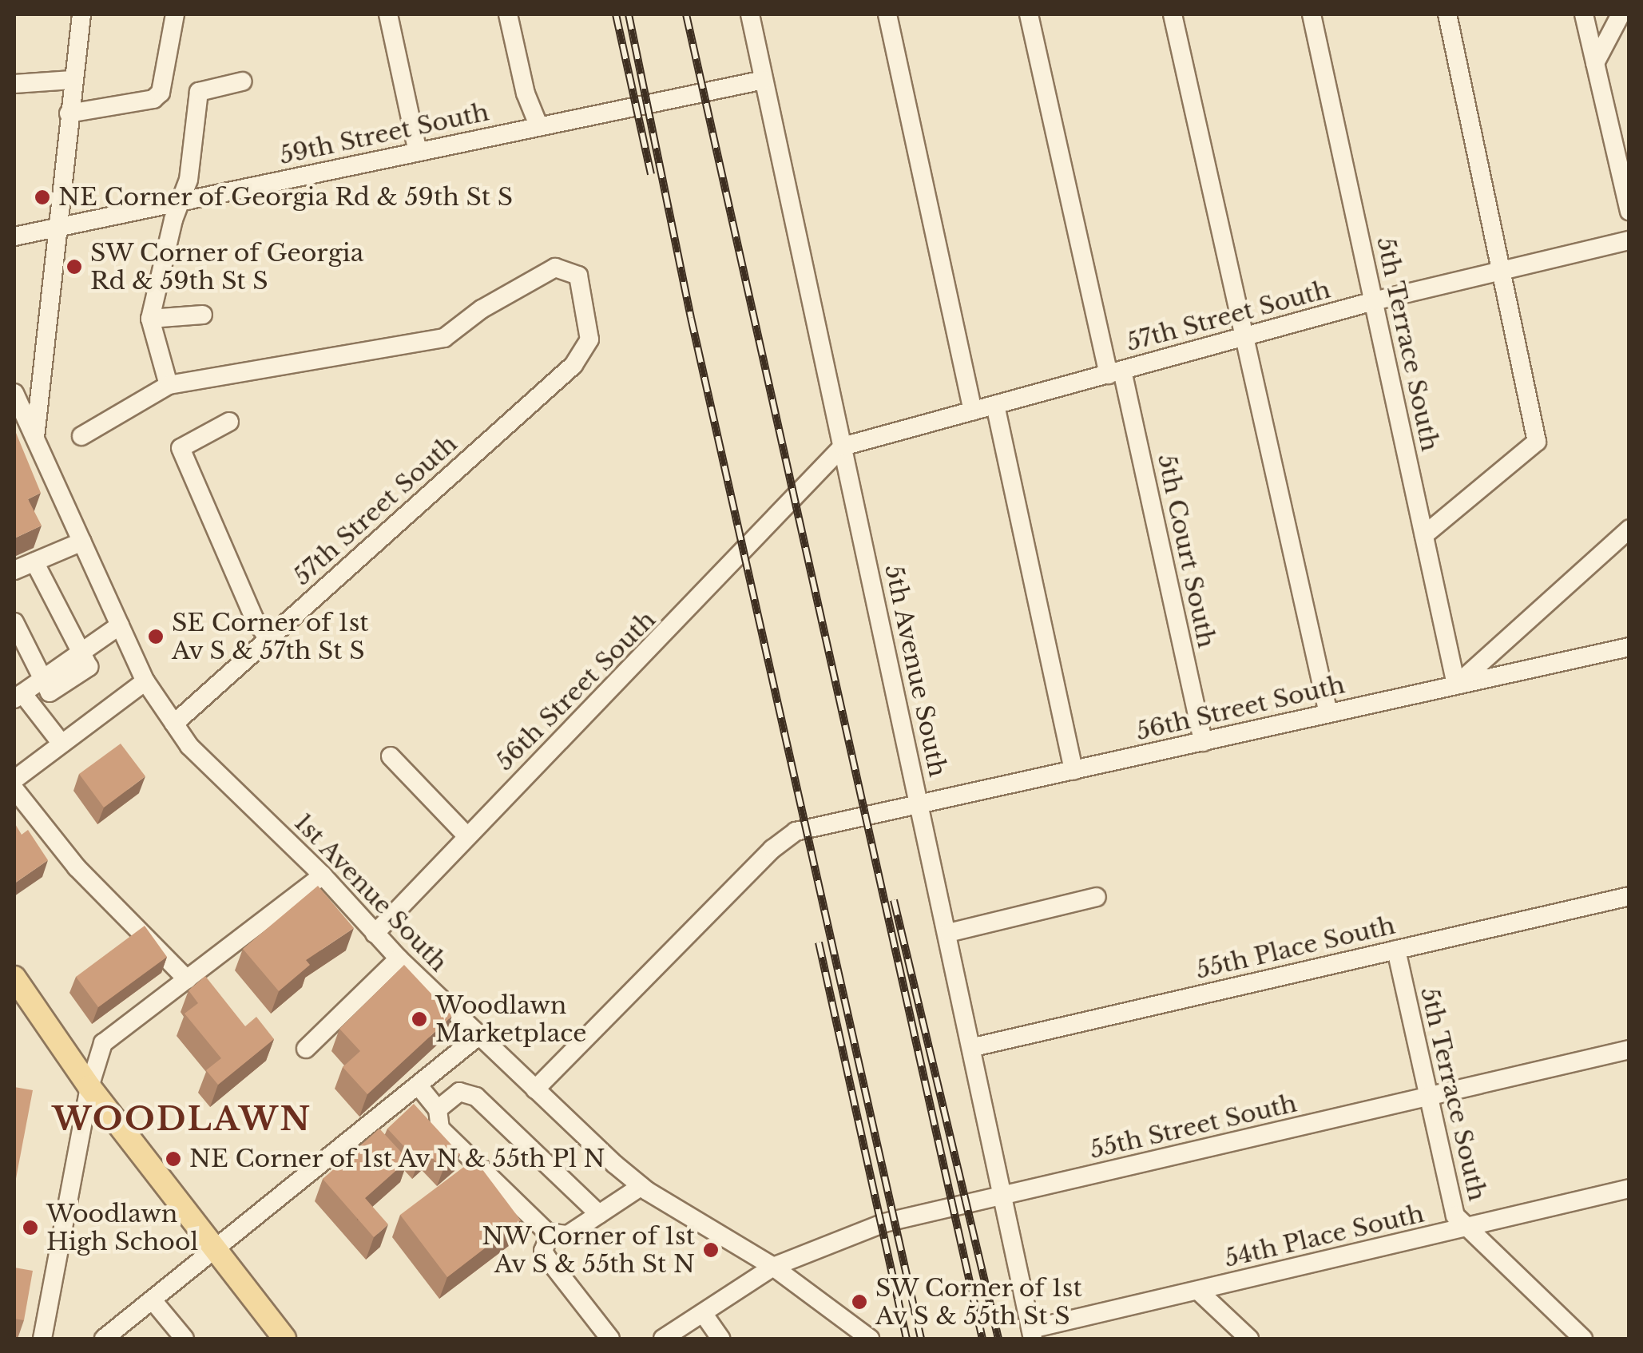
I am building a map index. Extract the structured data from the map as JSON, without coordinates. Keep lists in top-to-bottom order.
{
  "streets": {
    "street": [
      "59th Street South",
      "57th Street South",
      "5th Terrace South",
      "5th Court South",
      "5th Avenue South",
      "56th Street South",
      "1st Avenue South",
      "55th Place South",
      "55th Street South",
      "54th Place South"
    ]
  },
  "crossings": [
    ["59th Street South", "5th Avenue South"],
    ["57th Street South", "5th Terrace South"],
    ["57th Street South", "5th Court South"],
    ["57th Street South", "5th Avenue South"],
    ["57th Street South", "56th Street South"],
    ["57th Street South", "1st Avenue South"],
    ["5th Terrace South", "56th Street South"],
    ["5th Terrace South", "55th Place South"],
    ["5th Terrace South", "55th Street South"],
    ["5th Terrace South", "54th Place South"],
    ["5th Court South", "56th Street South"],
    ["5th Avenue South", "56th Street South"],
    ["5th Avenue South", "55th Place South"],
    ["5th Avenue South", "55th Street South"],
    ["5th Avenue South", "54th Place South"],
    ["56th Street South", "1st Avenue South"],
    ["1st Avenue South", "55th Street South"]
  ],
  "districts": ["WOODLAWN"],
  "places": [
    "NE Corner of Georgia Rd & 59th St S",
    "SW Corner of Georgia Rd & 59th St S",
    "SE Corner of 1st Av S & 57th St S",
    "Woodlawn Marketplace",
    "NE Corner of 1st Av N & 55th Pl N",
    "Woodlawn High School",
    "NW Corner of 1st Av S & 55th St N",
    "SW Corner of 1st Av S & 55th St S"
  ]
}
